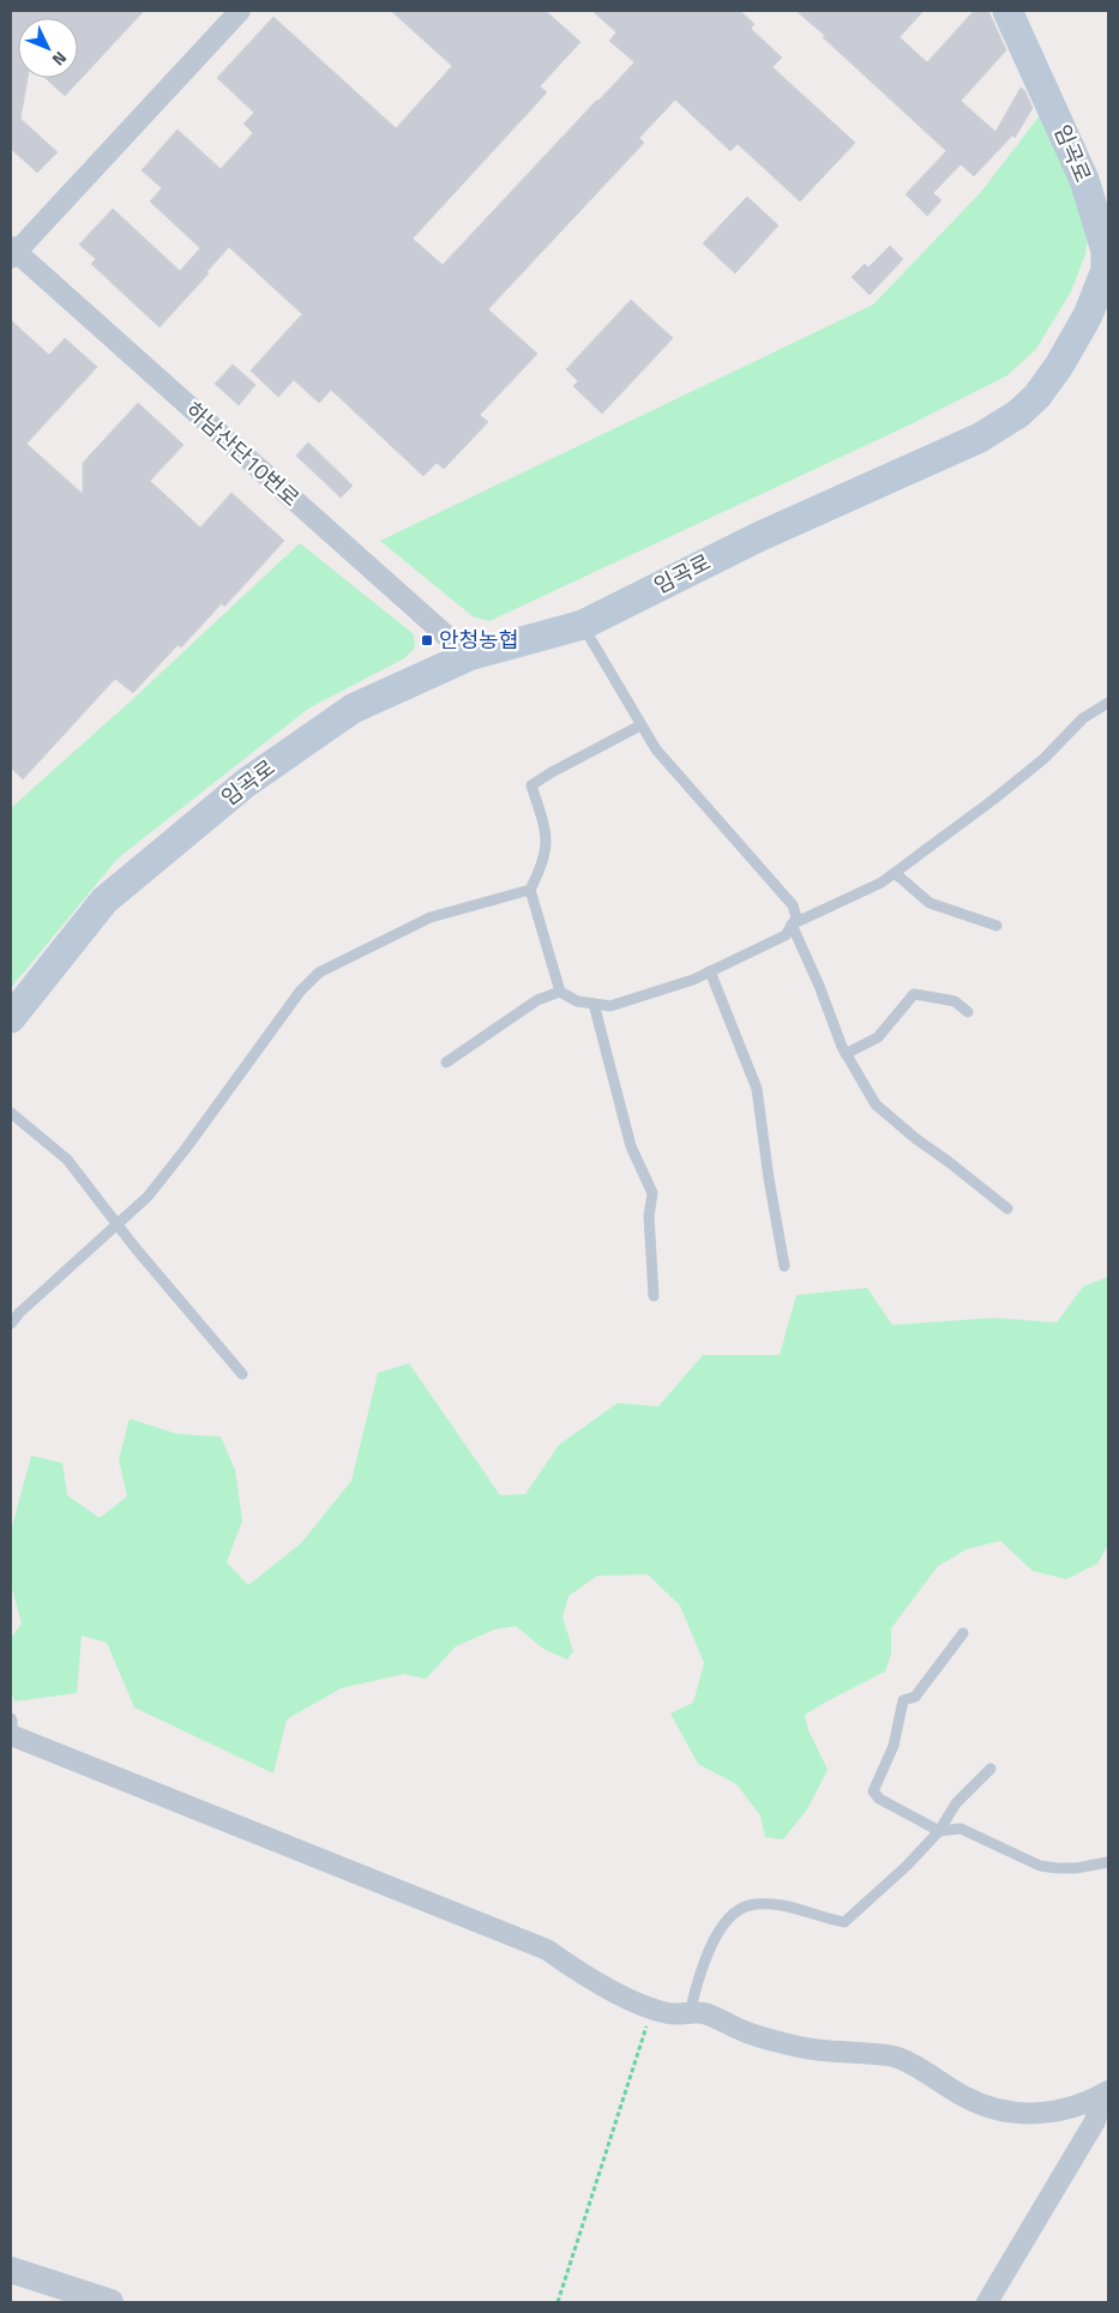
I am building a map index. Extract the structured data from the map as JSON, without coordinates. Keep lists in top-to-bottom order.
{
  "streets": {
    "main road": ["임곡로"],
    "street": ["하남산단10번로"]
  },
  "crossings": [
    ["임곡로", "하남산단10번로"]
  ],
  "places": {
    "transit": ["안청농협"]
  },
  "north": "bottom right"
}
